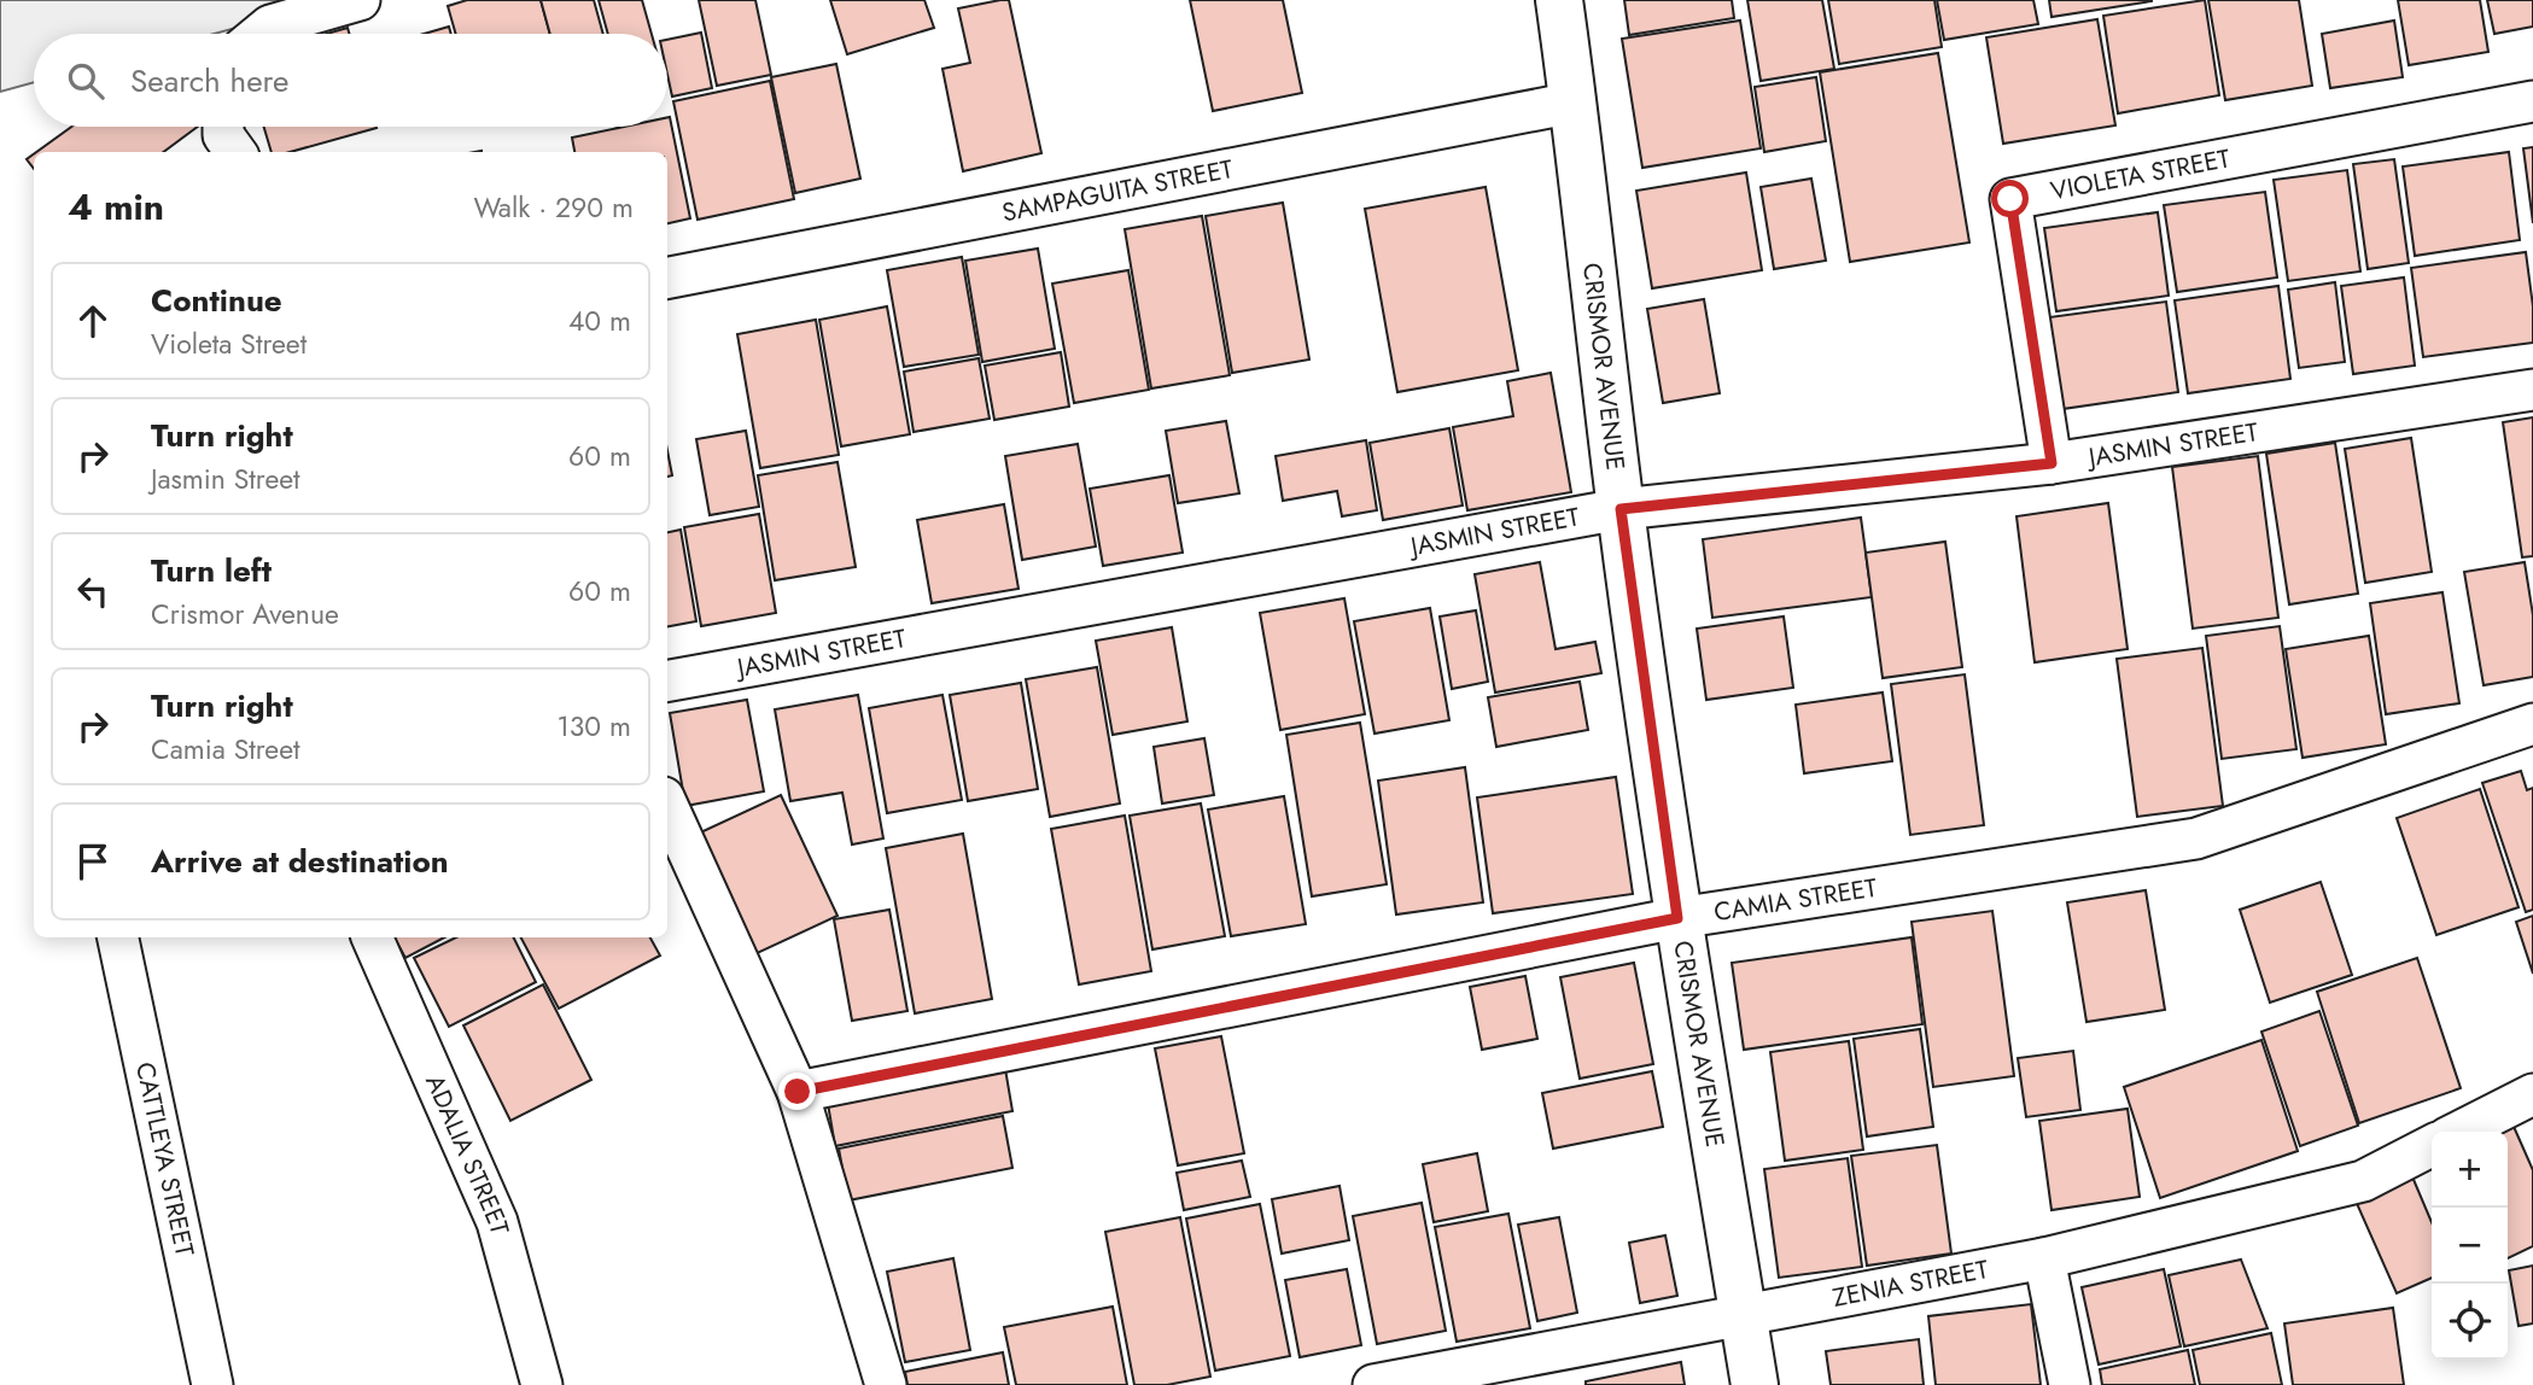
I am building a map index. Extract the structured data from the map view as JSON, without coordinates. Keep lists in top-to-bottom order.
{
  "streets": {
    "street": [
      "VIOLETA STREET",
      "SAMPAGUITA STREET",
      "CRISMOR AVENUE",
      "JASMIN STREET",
      "CAMIA STREET",
      "ADALIA STREET",
      "CATTLEYA STREET",
      "ZENIA STREET"
    ]
  },
  "crossings": [
    ["VIOLETA STREET", "JASMIN STREET"],
    ["SAMPAGUITA STREET", "CRISMOR AVENUE"],
    ["CRISMOR AVENUE", "JASMIN STREET"],
    ["CRISMOR AVENUE", "CAMIA STREET"],
    ["CRISMOR AVENUE", "ZENIA STREET"]
  ],
  "page": {
    "search": "Search here",
    "heading": ["4 min", "Walk · 290 m"],
    "list": [
      ["Continue", "Violeta Street", "40 m"],
      ["Turn right", "Jasmin Street", "60 m"],
      ["Turn left", "Crismor Avenue", "60 m"],
      ["Turn right", "Camia Street", "130 m"],
      "Arrive at destination"
    ],
    "map_buttons": ["+", "−"]
  }
}
